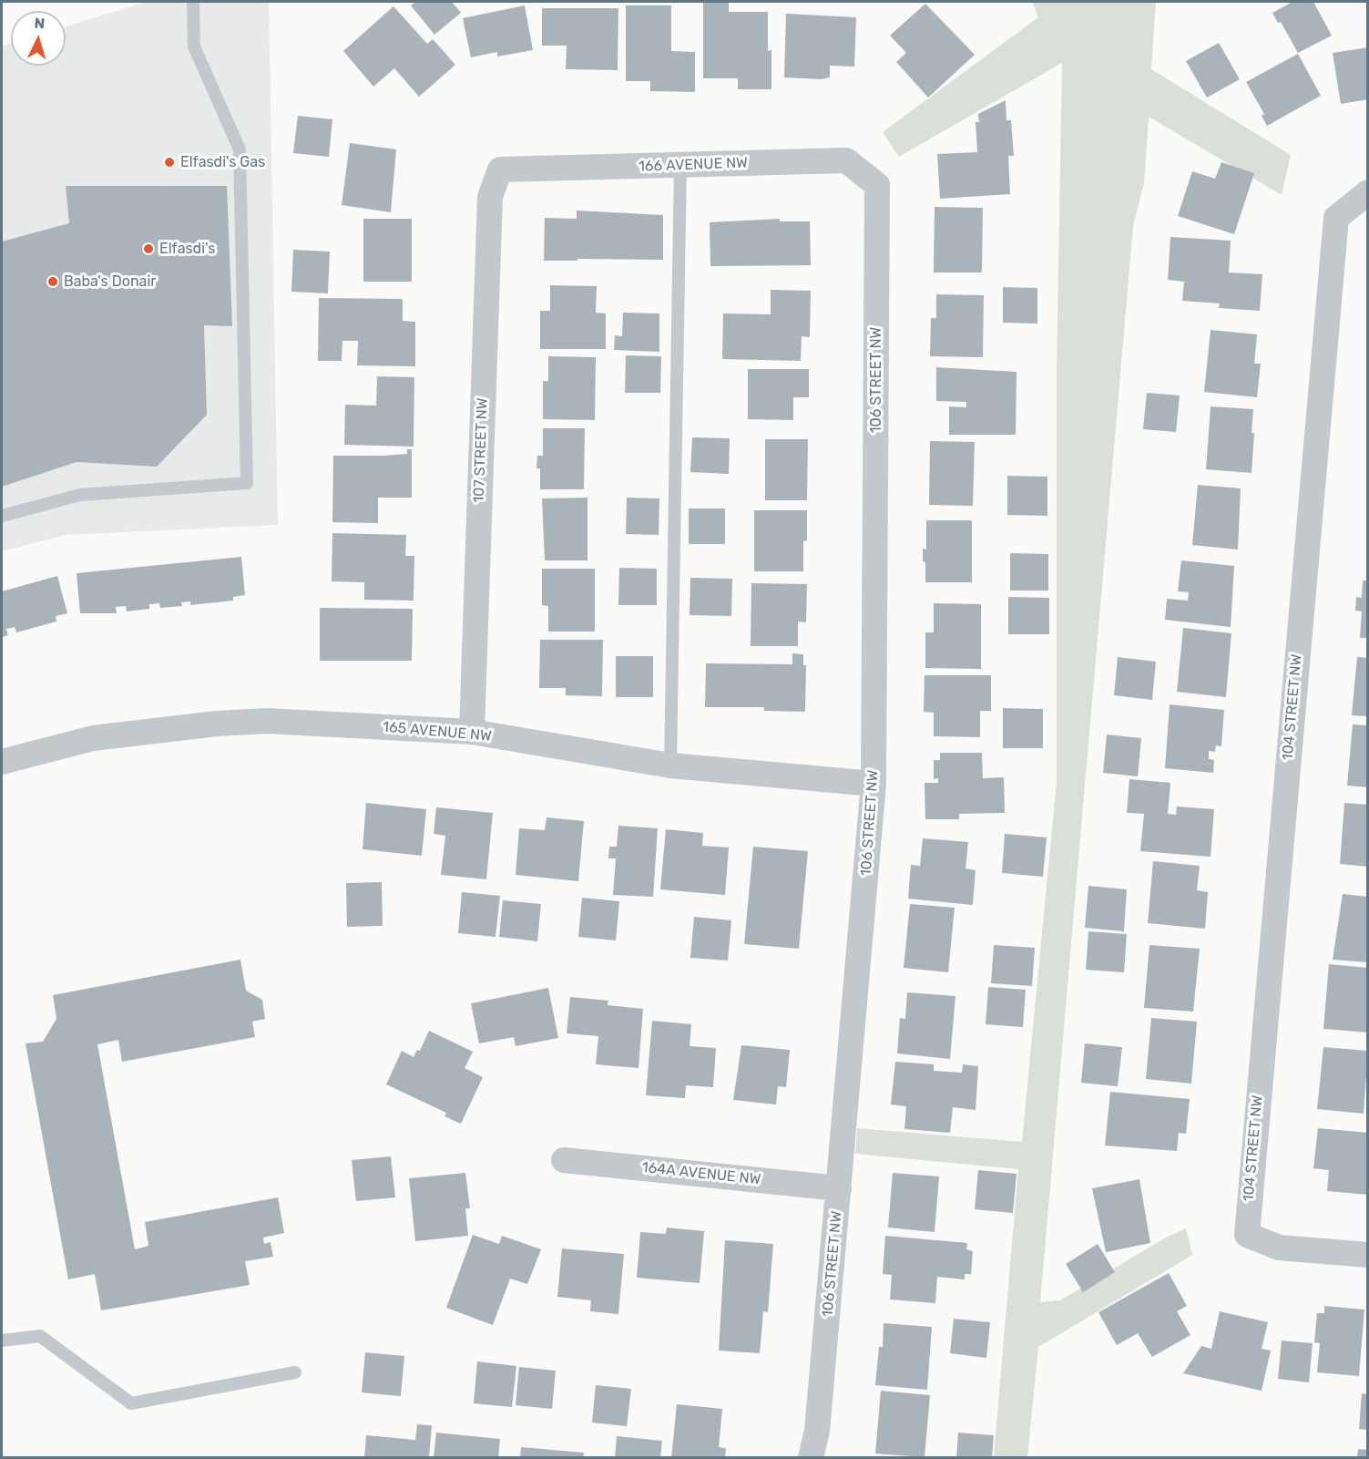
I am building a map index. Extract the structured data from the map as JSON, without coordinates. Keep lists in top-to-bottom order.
{
  "streets": {
    "street": [
      "166 AVENUE NW",
      "106 STREET NW",
      "107 STREET NW",
      "104 STREET NW",
      "165 AVENUE NW",
      "164A AVENUE NW"
    ]
  },
  "crossings": [
    ["166 AVENUE NW", "106 STREET NW"],
    ["166 AVENUE NW", "107 STREET NW"],
    ["106 STREET NW", "165 AVENUE NW"],
    ["106 STREET NW", "164A AVENUE NW"],
    ["107 STREET NW", "165 AVENUE NW"]
  ],
  "places": ["Elfasdi's Gas", "Elfasdi's", "Baba's Donair"],
  "north": "top"
}
